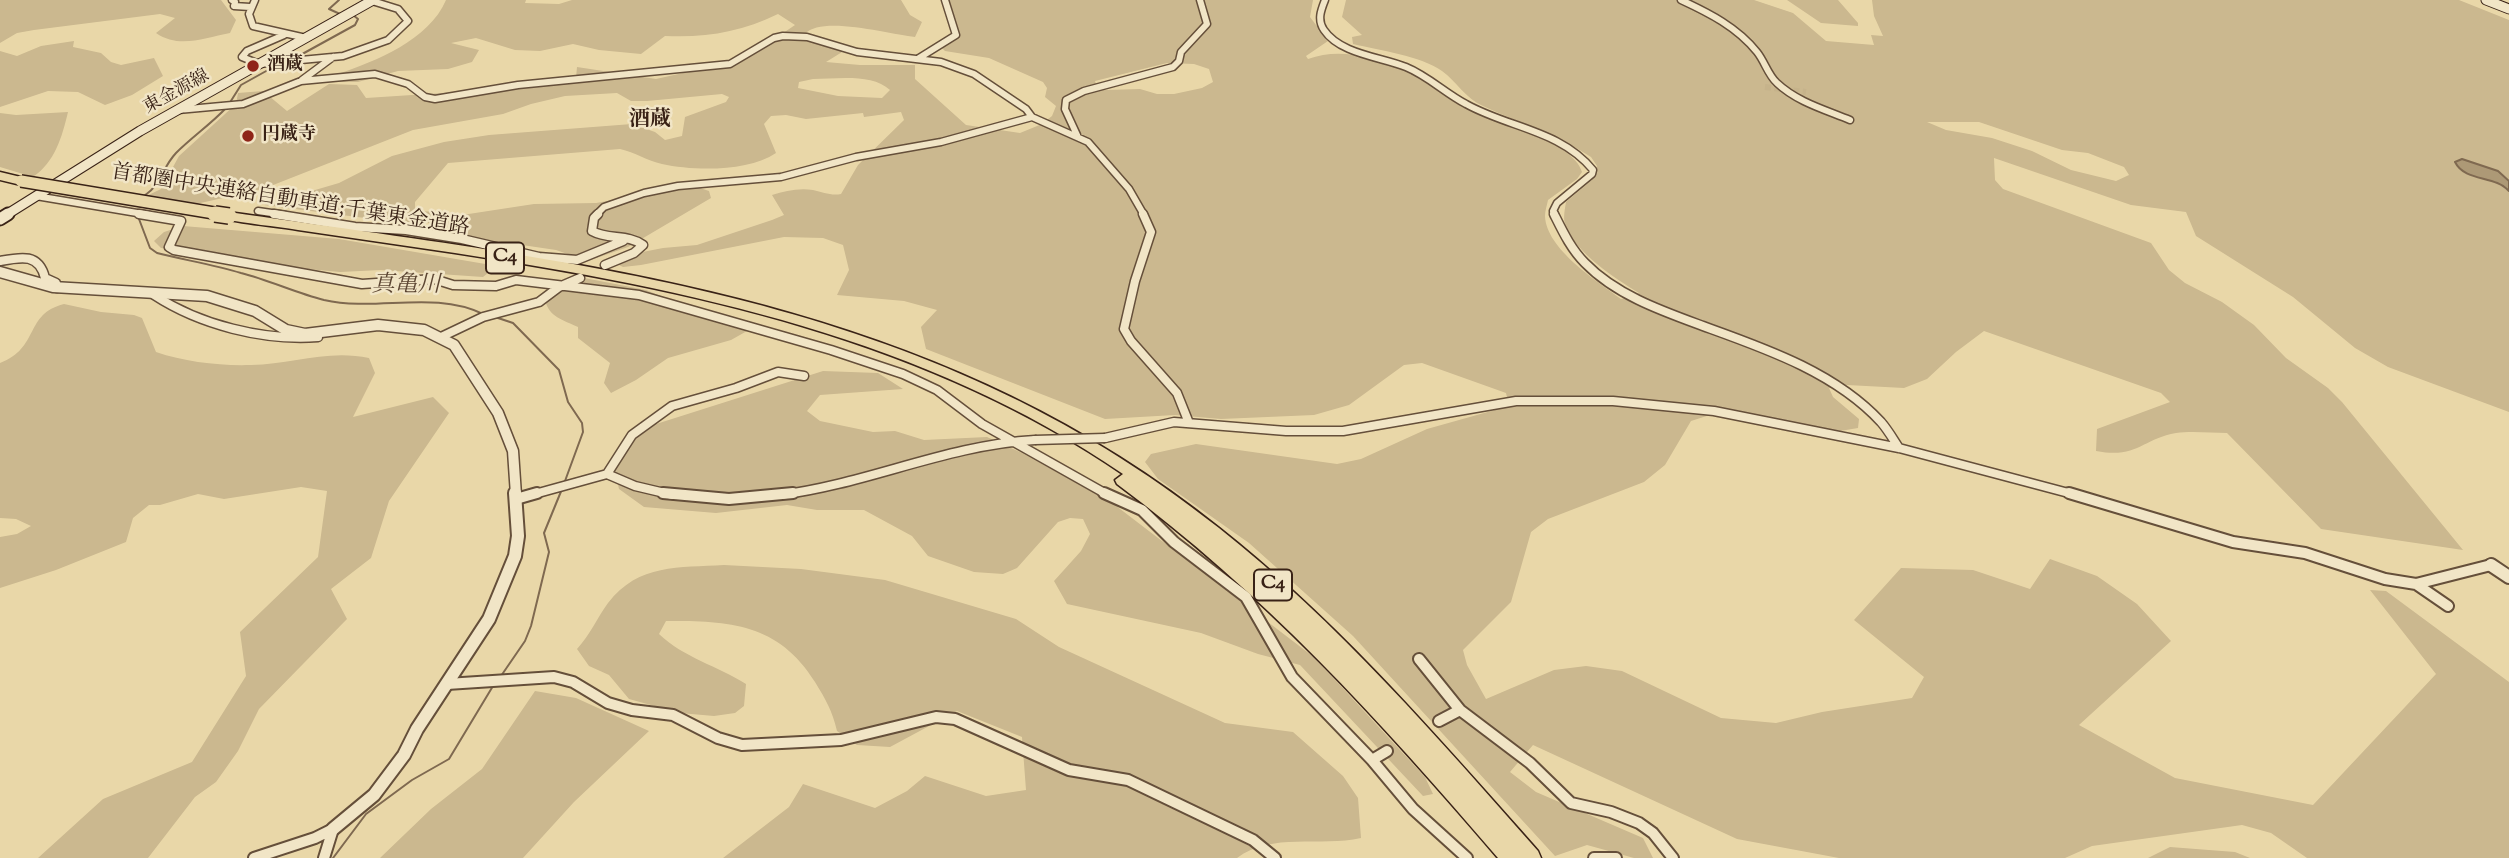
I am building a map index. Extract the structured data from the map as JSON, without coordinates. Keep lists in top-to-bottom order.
{
  "streets": {
    "highway": ["首都圏中央連絡自動車道;千葉東金道路", "C4"],
    "main road": ["東金源線"]
  },
  "districts": ["酒蔵"],
  "water": ["真亀川"],
  "places": ["酒蔵", "円蔵寺"]
}
